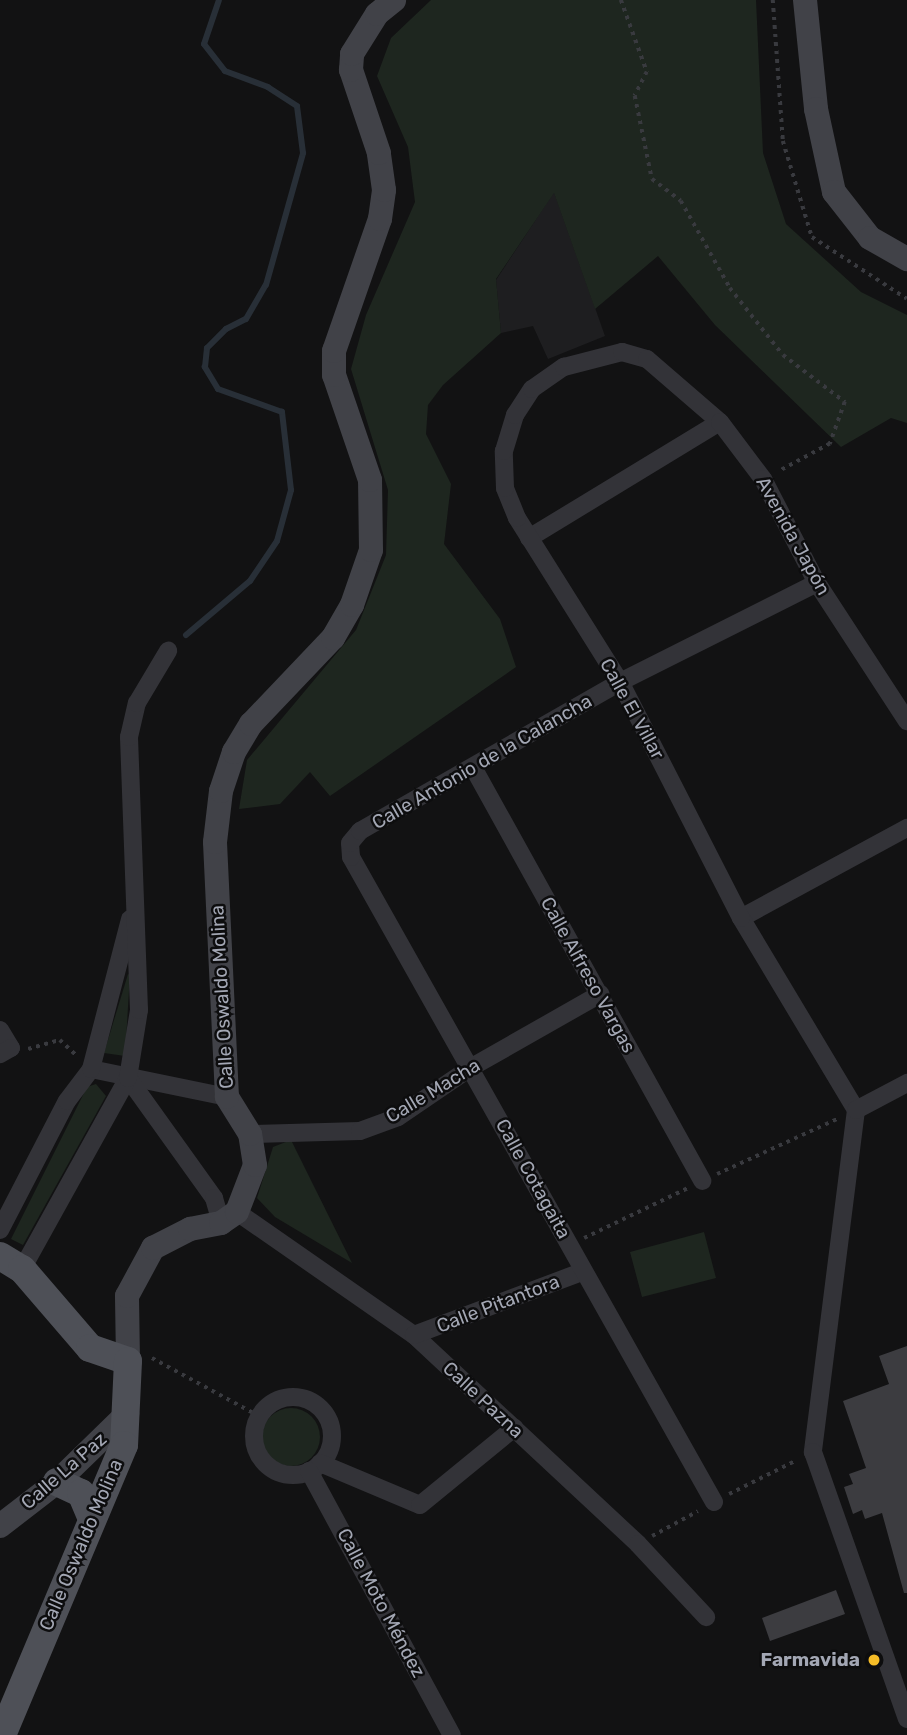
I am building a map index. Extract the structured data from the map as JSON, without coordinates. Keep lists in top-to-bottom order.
{
  "streets": {
    "main road": ["Calle Oswaldo Molina", "Calle La Paz"],
    "street": [
      "Avenida Japón",
      "Calle El Villar",
      "Calle Antonio de la Calancha",
      "Calle Alfreso Vargas",
      "Calle Macha",
      "Calle Cotagaita",
      "Calle Pitantora",
      "Calle Pazna",
      "Calle Moto Méndez"
    ]
  },
  "crossings": [
    ["Avenida Japón", "Calle El Villar"],
    ["Avenida Japón", "Calle Antonio de la Calancha"],
    ["Calle El Villar", "Calle Antonio de la Calancha"],
    ["Calle Antonio de la Calancha", "Calle Alfreso Vargas"],
    ["Calle Antonio de la Calancha", "Calle Cotagaita"],
    ["Calle Alfreso Vargas", "Calle Macha"],
    ["Calle Oswaldo Molina", "Calle Macha"],
    ["Calle Oswaldo Molina", "Calle Pazna"],
    ["Calle Oswaldo Molina", "Calle La Paz"],
    ["Calle Macha", "Calle Cotagaita"],
    ["Calle Cotagaita", "Calle Pitantora"],
    ["Calle Pitantora", "Calle Pazna"]
  ],
  "places": ["Farmavida"]
}
